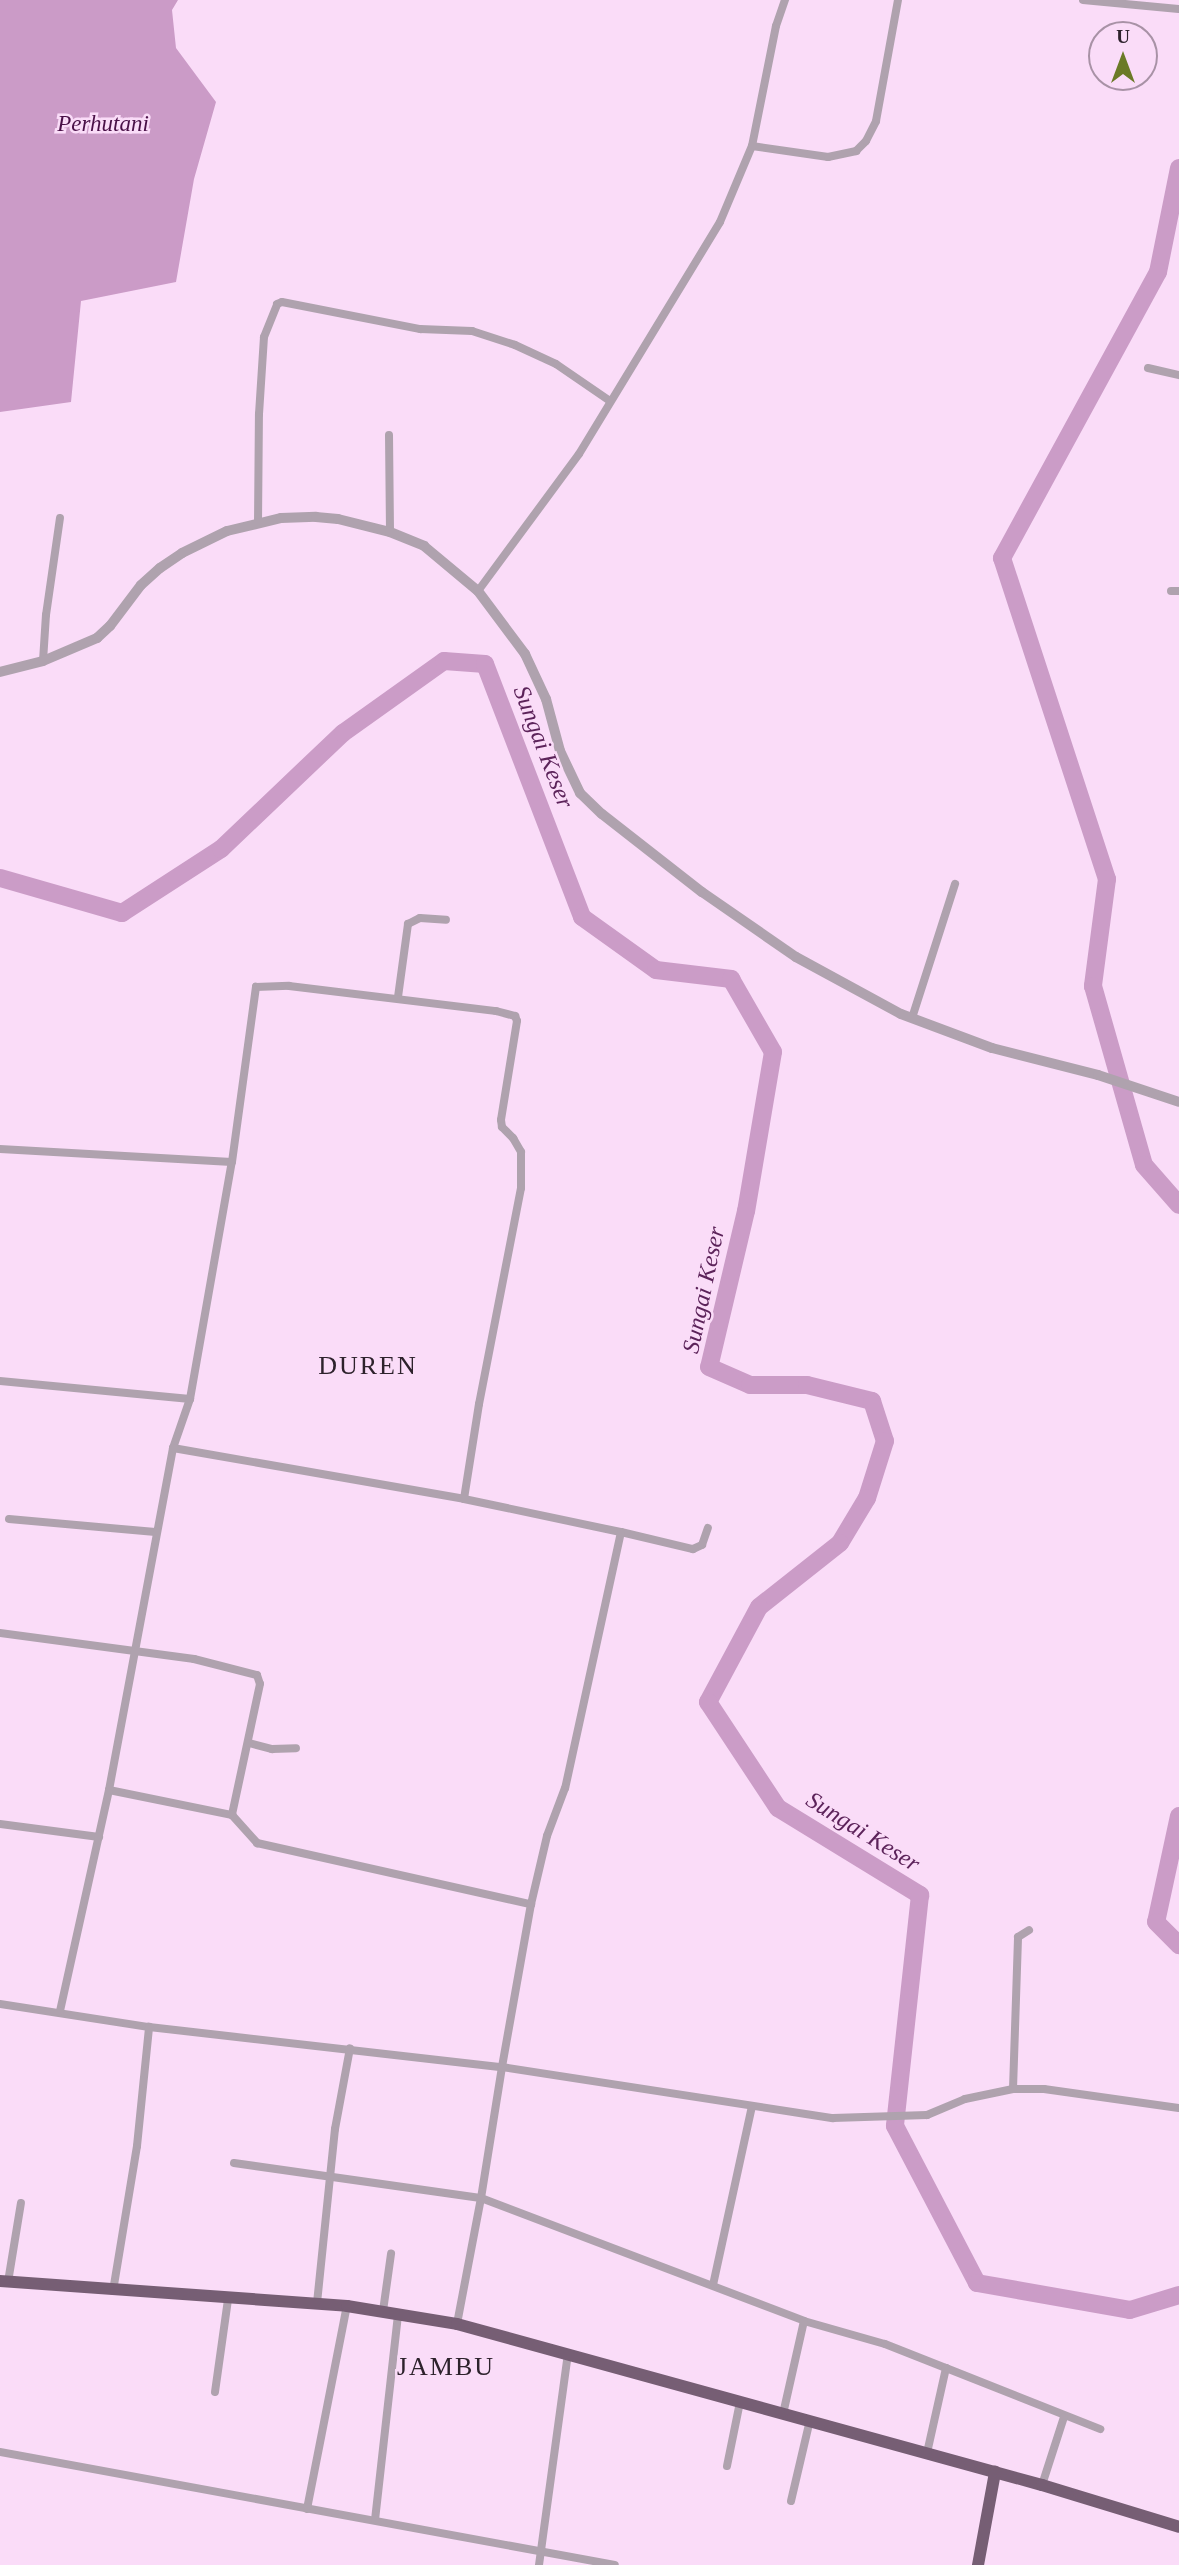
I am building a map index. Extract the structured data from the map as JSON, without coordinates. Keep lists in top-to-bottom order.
{
  "districts": ["DUREN", "JAMBU"],
  "water": ["Sungai Keser"],
  "parks": ["Perhutani"],
  "north": "top"
}
